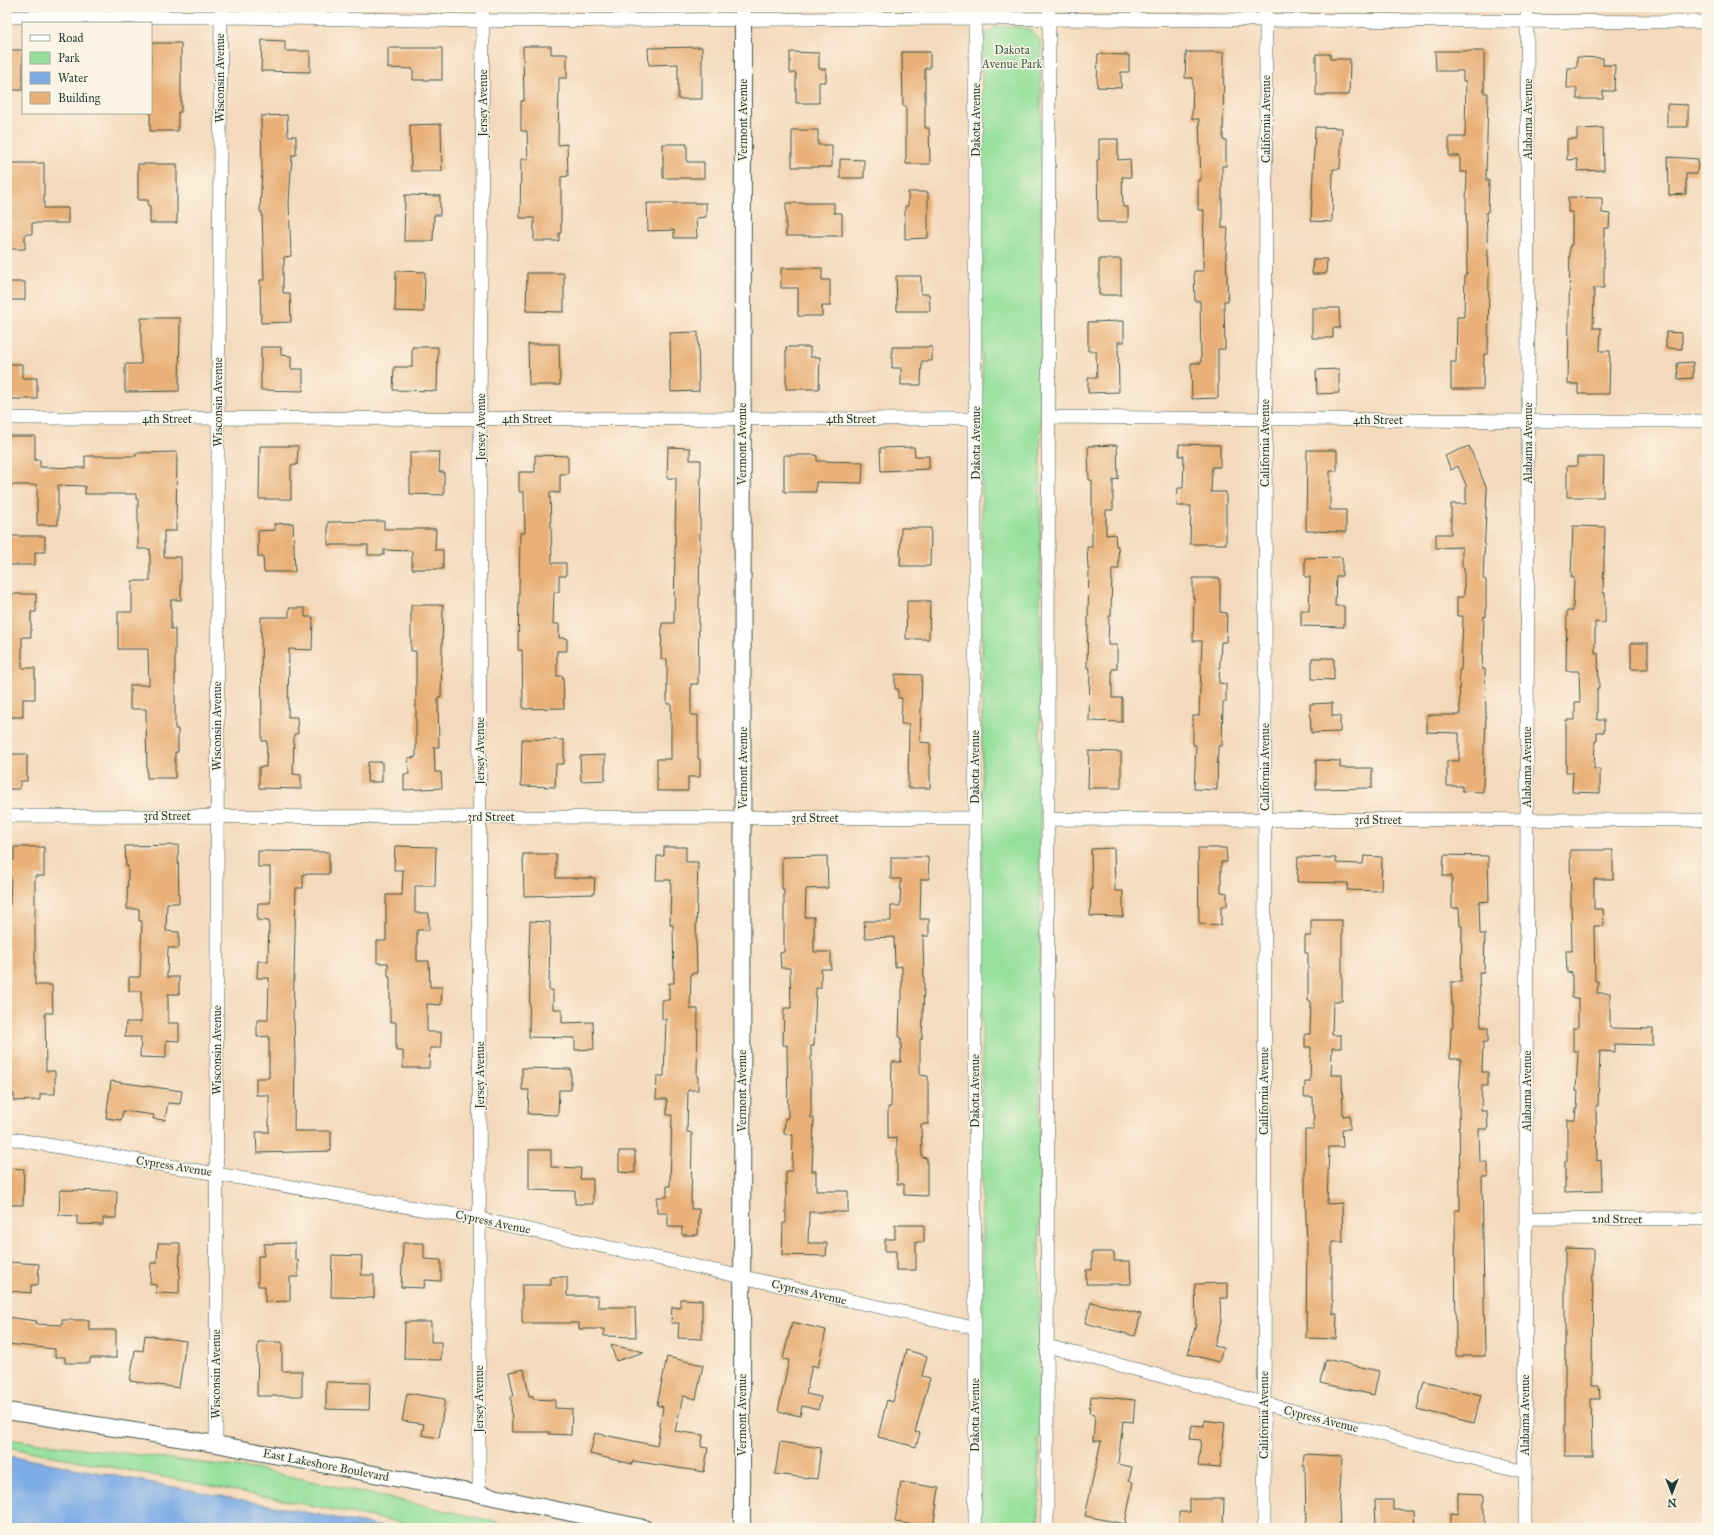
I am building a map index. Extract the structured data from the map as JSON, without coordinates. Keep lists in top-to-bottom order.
{
  "streets": {
    "street": [
      "Wisconsin Avenue",
      "Jersey Avenue",
      "California Avenue",
      "Alabama Avenue",
      "Vermont Avenue",
      "Dakota Avenue",
      "4th Street",
      "3rd Street",
      "Cypress Avenue",
      "2nd Street",
      "East Lakeshore Boulevard"
    ]
  },
  "crossings": [
    ["Wisconsin Avenue", "4th Street"],
    ["Wisconsin Avenue", "3rd Street"],
    ["Wisconsin Avenue", "Cypress Avenue"],
    ["Wisconsin Avenue", "East Lakeshore Boulevard"],
    ["Jersey Avenue", "4th Street"],
    ["Jersey Avenue", "3rd Street"],
    ["Jersey Avenue", "Cypress Avenue"],
    ["Jersey Avenue", "East Lakeshore Boulevard"],
    ["California Avenue", "4th Street"],
    ["California Avenue", "3rd Street"],
    ["California Avenue", "Cypress Avenue"],
    ["Alabama Avenue", "4th Street"],
    ["Alabama Avenue", "3rd Street"],
    ["Alabama Avenue", "Cypress Avenue"],
    ["Alabama Avenue", "2nd Street"],
    ["Vermont Avenue", "4th Street"],
    ["Vermont Avenue", "3rd Street"],
    ["Vermont Avenue", "Cypress Avenue"],
    ["Dakota Avenue", "4th Street"],
    ["Dakota Avenue", "3rd Street"],
    ["Dakota Avenue", "Cypress Avenue"]
  ],
  "parks": ["Dakota Avenue Park"],
  "legend": [
    "Road",
    "Park",
    "Water",
    "Building"
  ],
  "north": "bottom"
}
